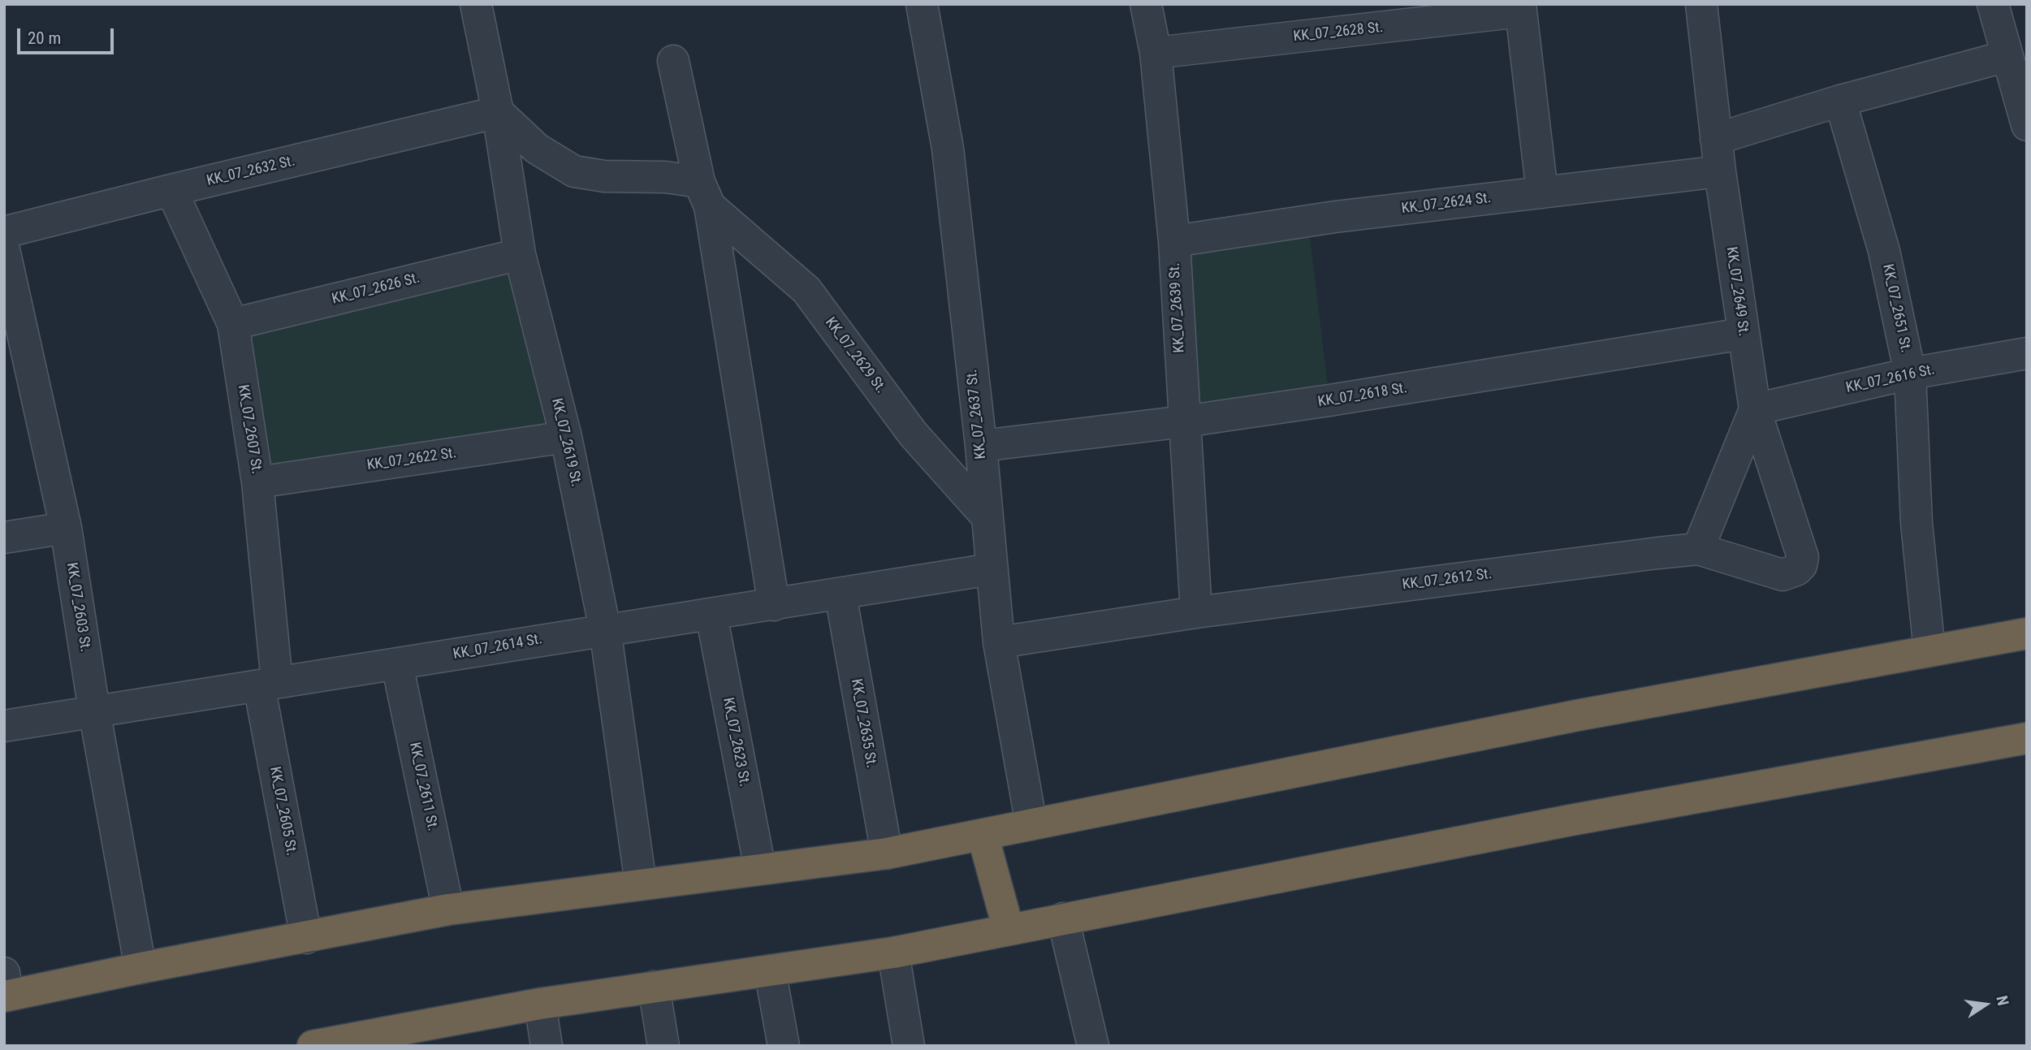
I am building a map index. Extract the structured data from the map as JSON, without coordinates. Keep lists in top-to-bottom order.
{
  "streets": {
    "street": [
      "KK_07_2628 St.",
      "KK_07_2632 St.",
      "KK_07_2624 St.",
      "KK_07_2626 St.",
      "KK_07_2649 St.",
      "KK_07_2639 St.",
      "KK_07_2651 St.",
      "KK_07_2629 St.",
      "KK_07_2616 St.",
      "KK_07_2618 St.",
      "KK_07_2637 St.",
      "KK_07_2607 St.",
      "KK_07_2619 St.",
      "KK_07_2622 St.",
      "KK_07_2612 St.",
      "KK_07_2603 St.",
      "KK_07_2614 St.",
      "KK_07_2635 St.",
      "KK_07_2623 St.",
      "KK_07_2611 St.",
      "KK_07_2605 St."
    ]
  },
  "crossings": [
    ["KK_07_2628 St.", "KK_07_2639 St."],
    ["KK_07_2632 St.", "KK_07_2607 St."],
    ["KK_07_2632 St.", "KK_07_2619 St."],
    ["KK_07_2624 St.", "KK_07_2649 St."],
    ["KK_07_2624 St.", "KK_07_2639 St."],
    ["KK_07_2626 St.", "KK_07_2607 St."],
    ["KK_07_2626 St.", "KK_07_2619 St."],
    ["KK_07_2649 St.", "KK_07_2616 St."],
    ["KK_07_2649 St.", "KK_07_2618 St."],
    ["KK_07_2649 St.", "KK_07_2612 St."],
    ["KK_07_2639 St.", "KK_07_2618 St."],
    ["KK_07_2639 St.", "KK_07_2612 St."],
    ["KK_07_2651 St.", "KK_07_2616 St."],
    ["KK_07_2629 St.", "KK_07_2637 St."],
    ["KK_07_2618 St.", "KK_07_2637 St."],
    ["KK_07_2637 St.", "KK_07_2612 St."],
    ["KK_07_2637 St.", "KK_07_2614 St."],
    ["KK_07_2607 St.", "KK_07_2622 St."],
    ["KK_07_2607 St.", "KK_07_2614 St."],
    ["KK_07_2607 St.", "KK_07_2605 St."],
    ["KK_07_2619 St.", "KK_07_2622 St."],
    ["KK_07_2619 St.", "KK_07_2614 St."],
    ["KK_07_2603 St.", "KK_07_2614 St."],
    ["KK_07_2614 St.", "KK_07_2635 St."],
    ["KK_07_2614 St.", "KK_07_2623 St."],
    ["KK_07_2614 St.", "KK_07_2611 St."],
    ["KK_07_2614 St.", "KK_07_2605 St."]
  ],
  "scale_bar": "20 m",
  "north": "right"
}
